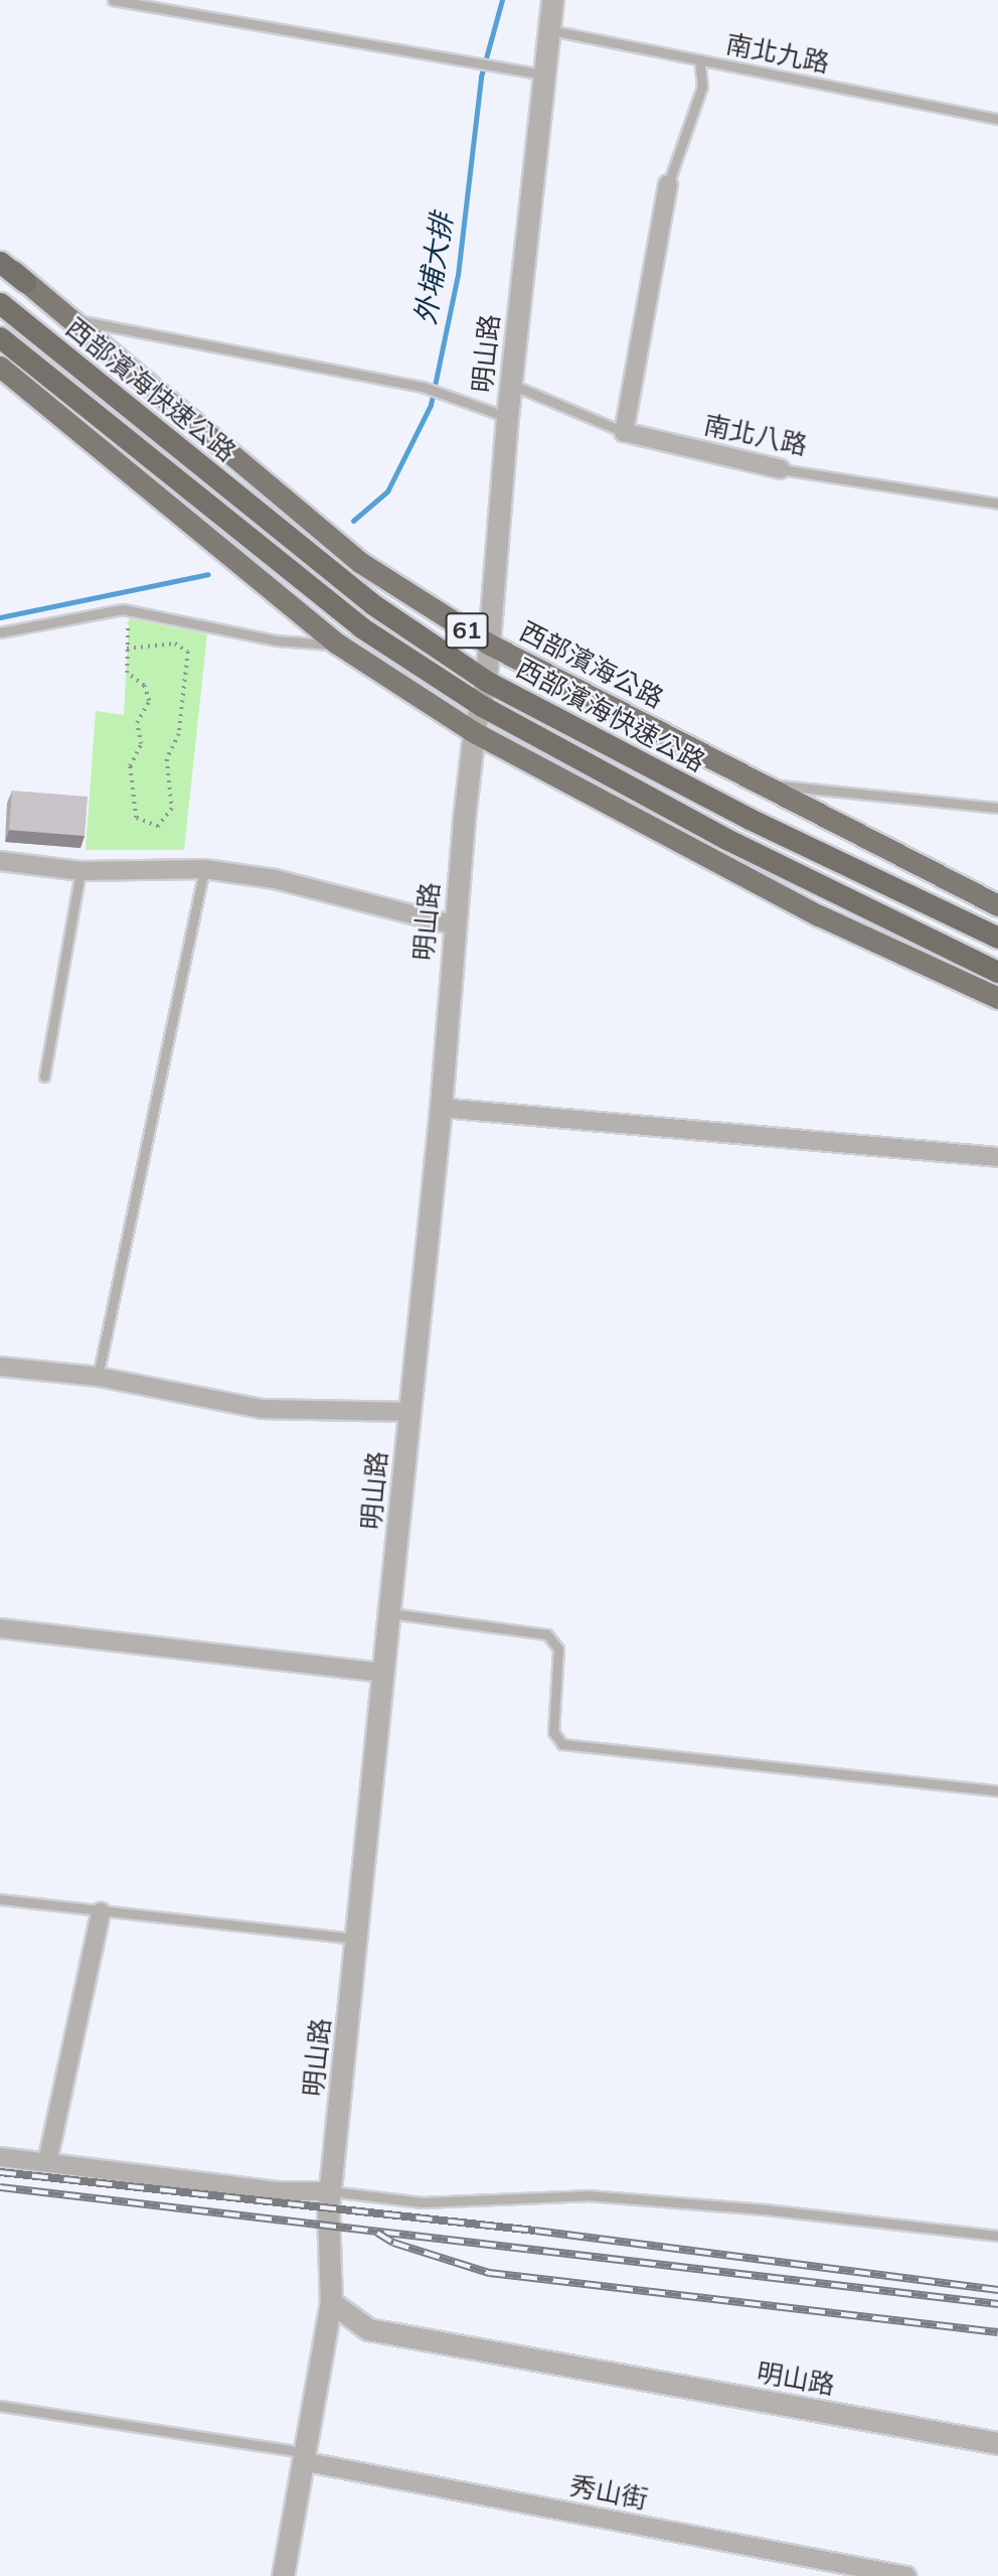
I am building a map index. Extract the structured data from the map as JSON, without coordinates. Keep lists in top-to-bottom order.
{
  "streets": {
    "highway": ["西部濱海快速公路", "61"],
    "main road": ["西部濱海公路"],
    "street": ["明山路", "南北八路", "秀山街"],
    "lane": ["南北九路"]
  },
  "crossings": [
    ["南北九路", "明山路"],
    ["明山路", "西部濱海快速公路"],
    ["明山路", "南北八路"],
    ["明山路", "西部濱海公路"]
  ],
  "water": ["外埔大排"]
}
